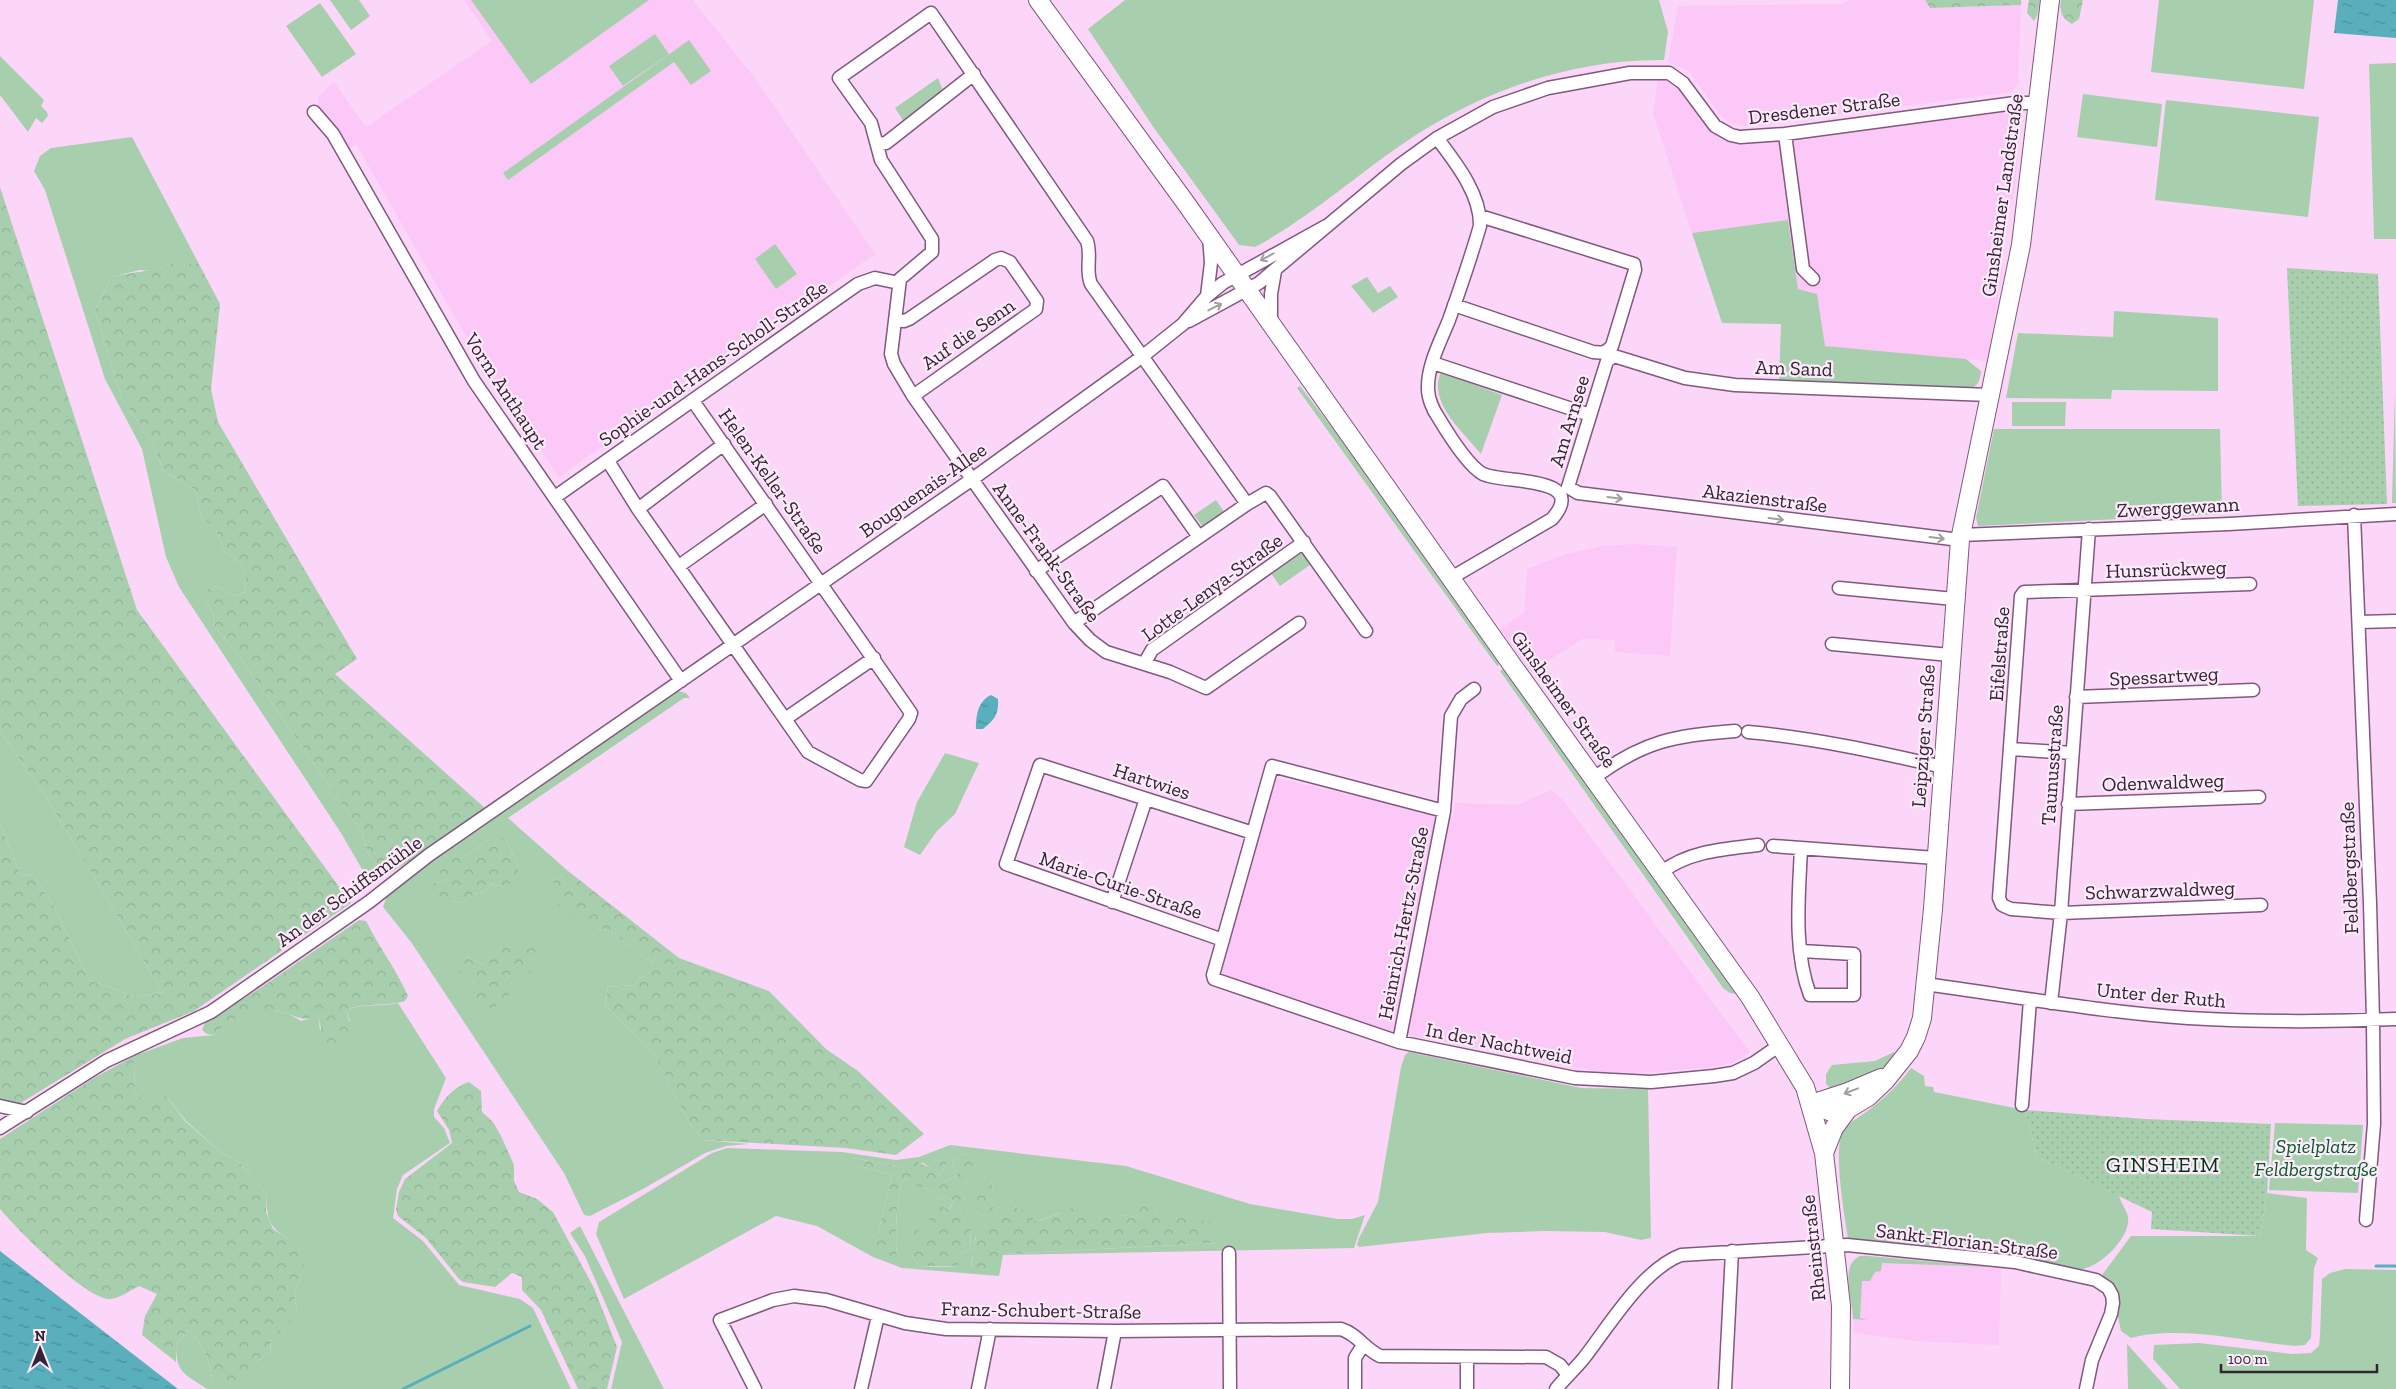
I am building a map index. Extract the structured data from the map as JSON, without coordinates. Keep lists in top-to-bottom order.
{
  "streets": {
    "main road": [
      "Ginsheimer Landstraße",
      "Ginsheimer Straße",
      "Leipziger Straße",
      "Rheinstraße"
    ],
    "street": [
      "Dresdener Straße",
      "Auf die Senn",
      "Sophie-und-Hans-Scholl-Straße",
      "Am Sand",
      "Vorm Anthaupt",
      "Am Arnsee",
      "Helen-Keller-Straße",
      "Bouguenais-Allee",
      "Akazienstraße",
      "Zwerggewann",
      "Anne-Frank-Straße",
      "Hunsrückweg",
      "Lotte-Lenya-Straße",
      "Eifelstraße",
      "Spessartweg",
      "Taunusstraße",
      "Hartwies",
      "Odenwaldweg",
      "Feldbergstraße",
      "Marie-Curie-Straße",
      "Schwarzwaldweg",
      "An der Schiffsmühle",
      "Heinrich-Hertz-Straße",
      "Unter der Ruth",
      "In der Nachtweid",
      "Sankt-Florian-Straße",
      "Franz-Schubert-Straße"
    ]
  },
  "crossings": [
    ["Dresdener Straße", "Ginsheimer Landstraße"],
    ["Dresdener Straße", "Bouguenais-Allee"],
    ["Dresdener Straße", "Ginsheimer Straße"],
    ["Ginsheimer Landstraße", "Am Sand"],
    ["Ginsheimer Landstraße", "Leipziger Straße"],
    ["Auf die Senn", "Anne-Frank-Straße"],
    ["Sophie-und-Hans-Scholl-Straße", "Vorm Anthaupt"],
    ["Sophie-und-Hans-Scholl-Straße", "Helen-Keller-Straße"],
    ["Sophie-und-Hans-Scholl-Straße", "Anne-Frank-Straße"],
    ["Am Sand", "Am Arnsee"],
    ["Am Sand", "Leipziger Straße"],
    ["Vorm Anthaupt", "Bouguenais-Allee"],
    ["Vorm Anthaupt", "An der Schiffsmühle"],
    ["Am Arnsee", "Akazienstraße"],
    ["Helen-Keller-Straße", "Bouguenais-Allee"],
    ["Bouguenais-Allee", "Anne-Frank-Straße"],
    ["Bouguenais-Allee", "Ginsheimer Straße"],
    ["Bouguenais-Allee", "An der Schiffsmühle"],
    ["Akazienstraße", "Zwerggewann"],
    ["Akazienstraße", "Leipziger Straße"],
    ["Zwerggewann", "Leipziger Straße"],
    ["Zwerggewann", "Taunusstraße"],
    ["Zwerggewann", "Feldbergstraße"],
    ["Anne-Frank-Straße", "Lotte-Lenya-Straße"],
    ["Hunsrückweg", "Eifelstraße"],
    ["Hunsrückweg", "Taunusstraße"],
    ["Eifelstraße", "Taunusstraße"],
    ["Eifelstraße", "Schwarzwaldweg"],
    ["Spessartweg", "Taunusstraße"],
    ["Ginsheimer Straße", "Leipziger Straße"],
    ["Ginsheimer Straße", "In der Nachtweid"],
    ["Ginsheimer Straße", "Rheinstraße"],
    ["Leipziger Straße", "Unter der Ruth"],
    ["Leipziger Straße", "Rheinstraße"],
    ["Taunusstraße", "Odenwaldweg"],
    ["Taunusstraße", "Schwarzwaldweg"],
    ["Taunusstraße", "Unter der Ruth"],
    ["Hartwies", "Marie-Curie-Straße"],
    ["Hartwies", "Heinrich-Hertz-Straße"],
    ["Feldbergstraße", "Unter der Ruth"],
    ["Marie-Curie-Straße", "In der Nachtweid"],
    ["Heinrich-Hertz-Straße", "In der Nachtweid"],
    ["Sankt-Florian-Straße", "Rheinstraße"]
  ],
  "one_way": ["Akazienstraße"],
  "districts": ["GINSHEIM"],
  "parks": ["Spielplatz Feldbergstraße"],
  "scale_bar": "100 m",
  "north": "top"
}
